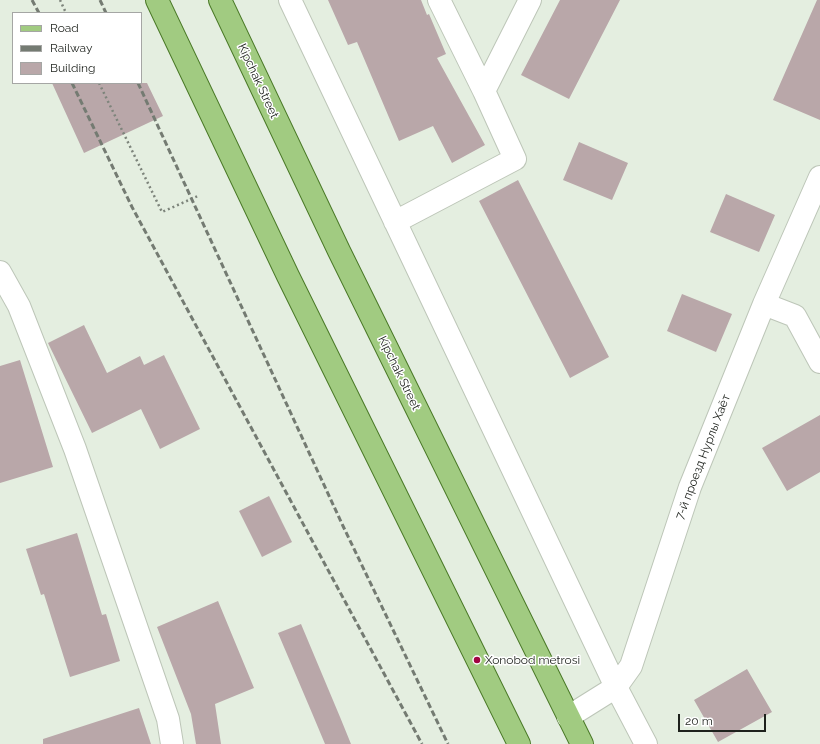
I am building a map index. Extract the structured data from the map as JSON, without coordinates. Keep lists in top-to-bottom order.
{
  "streets": {
    "main road": ["Kipchak Street"],
    "street": ["7-й проезд Нурлы Хаёт"]
  },
  "crossings": [
    ["Kipchak Street", "7-й проезд Нурлы Хаёт"]
  ],
  "places": ["Xonobod metrosi"],
  "legend": ["Road", "Railway", "Building"],
  "scale_bar": "20 m"
}
